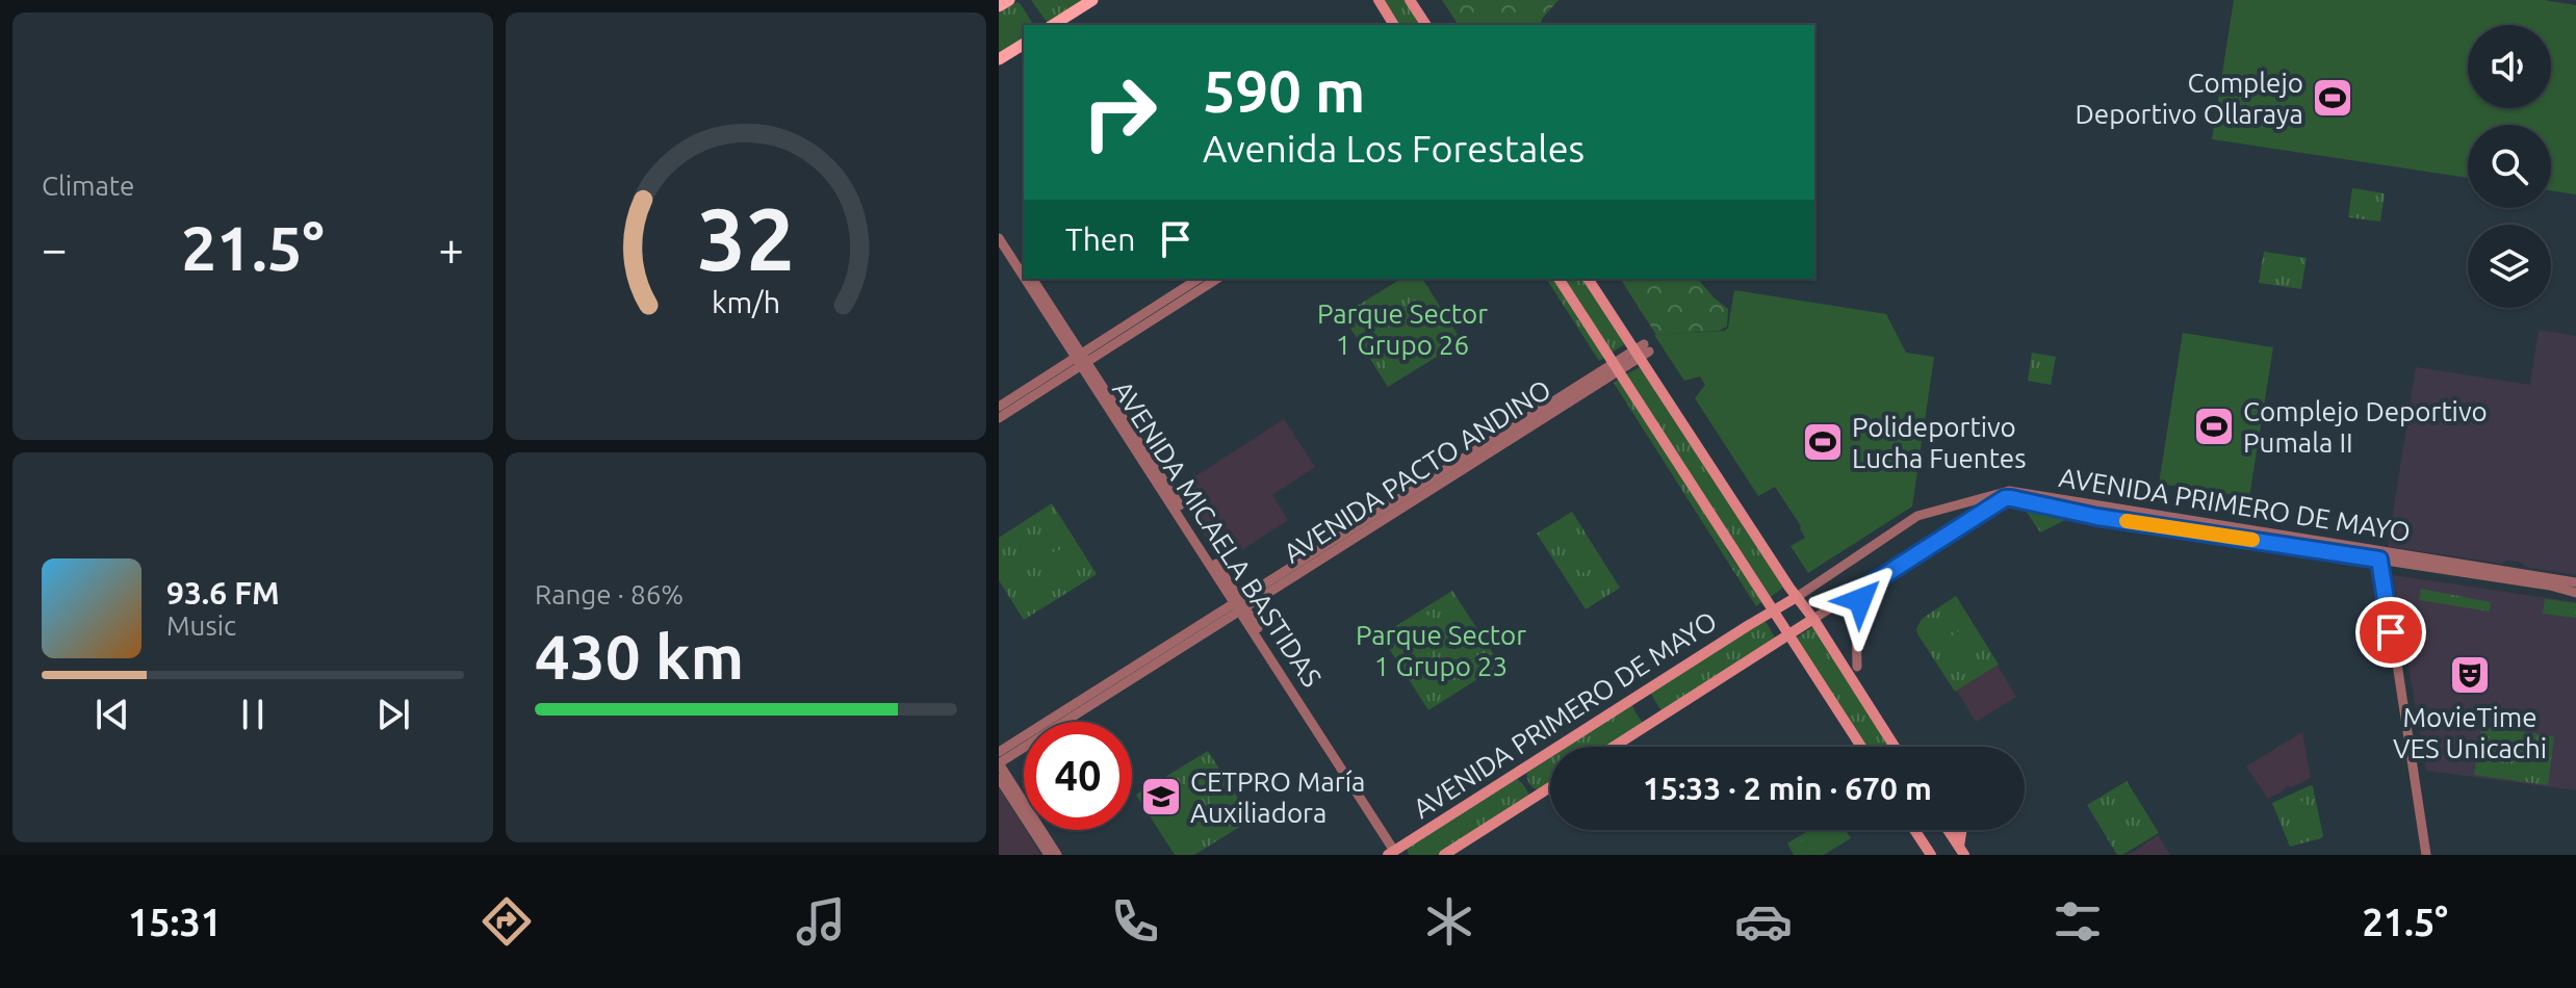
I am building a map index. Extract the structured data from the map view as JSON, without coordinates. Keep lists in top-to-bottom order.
{
  "streets": {
    "main road": ["AVENIDA PRIMERO DE MAYO"],
    "street": ["AVENIDA PACTO ANDINO", "AVENIDA MICAELA BASTIDAS"]
  },
  "crossings": [
    ["AVENIDA PACTO ANDINO", "AVENIDA MICAELA BASTIDAS"],
    ["AVENIDA PRIMERO DE MAYO", "AVENIDA MICAELA BASTIDAS"]
  ],
  "parks": ["Parque Sector 1 Grupo 26", "Parque Sector 1 Grupo 23"],
  "places": {
    "sports": ["Complejo Deportivo Ollaraya", "Complejo Deportivo Pumala II", "Polideportivo Lucha Fuentes"],
    "theatre": ["MovieTime VES Unicachi"],
    "school or university": ["CETPRO María Auxiliadora"]
  },
  "page": {
    "tile": [
      "Climate",
      ["Range · 86%", "430 km"]
    ],
    "turn": ["590 m", "Avenida Los Forestales"],
    "then": "Then",
    "heat": ["−", "21.5°", "+"],
    "song": ["93.6 FM", "Music"],
    "limit": "40",
    "trip": "15:33 · 2 min · 670 m",
    "tabs": ["15:31", "21.5°"],
    "gauge": ["32", "km/h"]
  }
}
